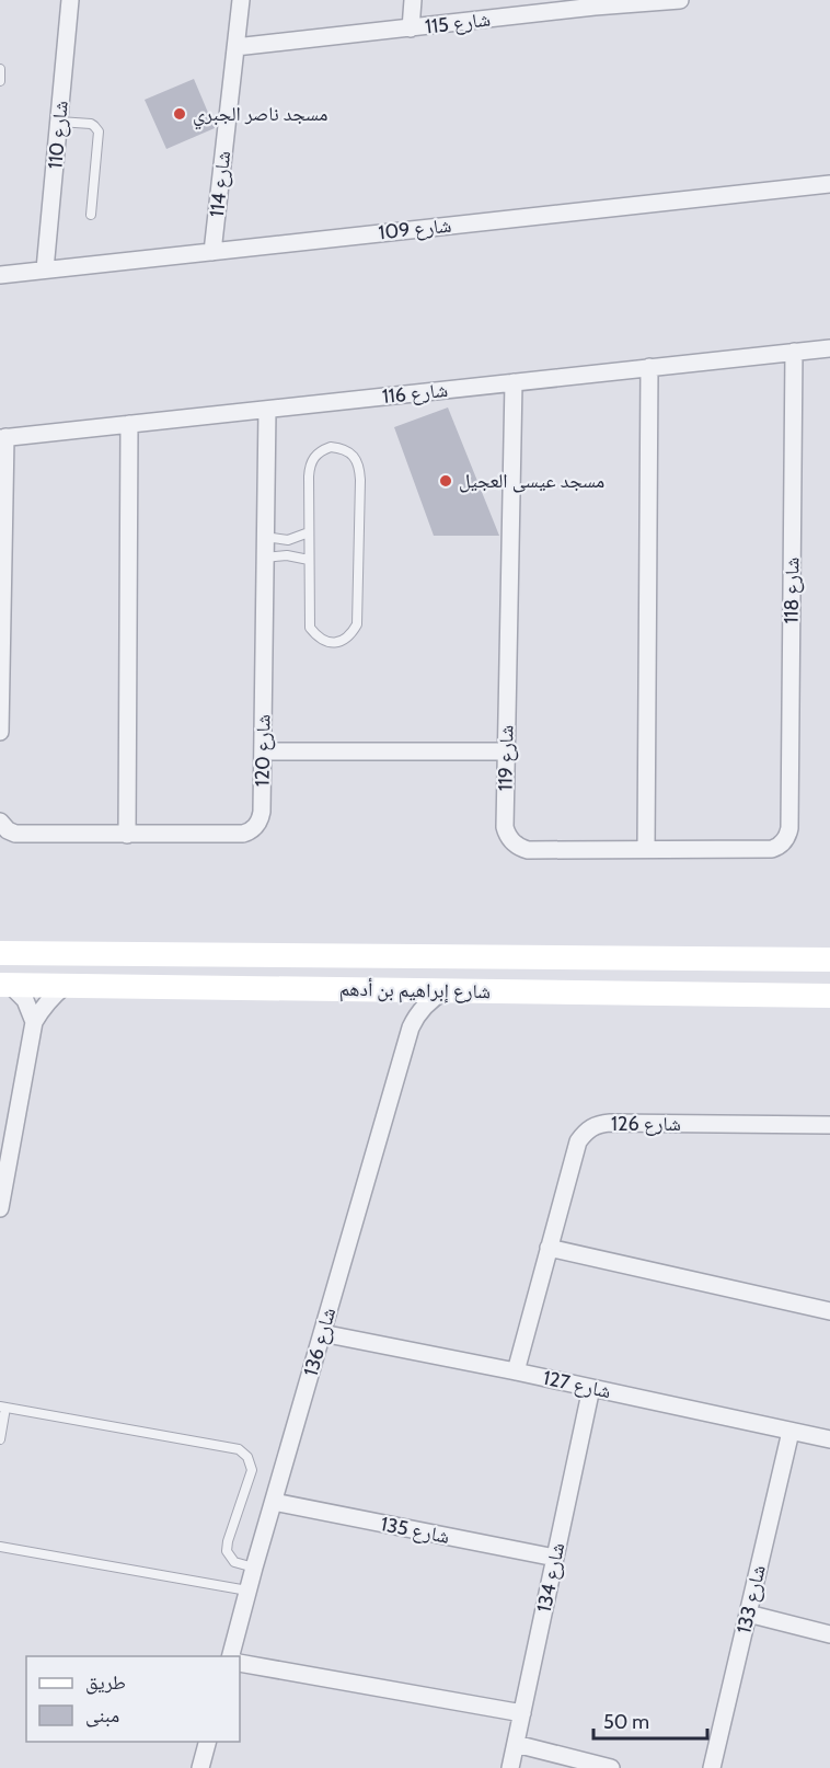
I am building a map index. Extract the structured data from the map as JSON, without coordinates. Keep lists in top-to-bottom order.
{
  "streets": {
    "street": [
      "شارع 115",
      "شارع 110",
      "شارع 114",
      "شارع 109",
      "شارع 116",
      "شارع 118",
      "شارع 120",
      "شارع 119",
      "شارع إبراهيم بن أدهم",
      "شارع 126",
      "شارع 136",
      "شارع 127",
      "شارع 135",
      "شارع 134",
      "شارع 133"
    ]
  },
  "crossings": [
    ["شارع 115", "شارع 114"],
    ["شارع 110", "شارع 109"],
    ["شارع 114", "شارع 109"],
    ["شارع 116", "شارع 118"],
    ["شارع 116", "شارع 120"],
    ["شارع 116", "شارع 119"],
    ["شارع 118", "شارع 119"],
    ["شارع إبراهيم بن أدهم", "شارع 136"],
    ["شارع 126", "شارع 127"],
    ["شارع 136", "شارع 127"],
    ["شارع 136", "شارع 135"],
    ["شارع 127", "شارع 134"],
    ["شارع 127", "شارع 133"],
    ["شارع 135", "شارع 134"]
  ],
  "places": ["مسجد ناصر الجبري", "مسجد عيسى العجيل"],
  "legend": ["طريق", "مبنى"],
  "scale_bar": "50 m"
}
